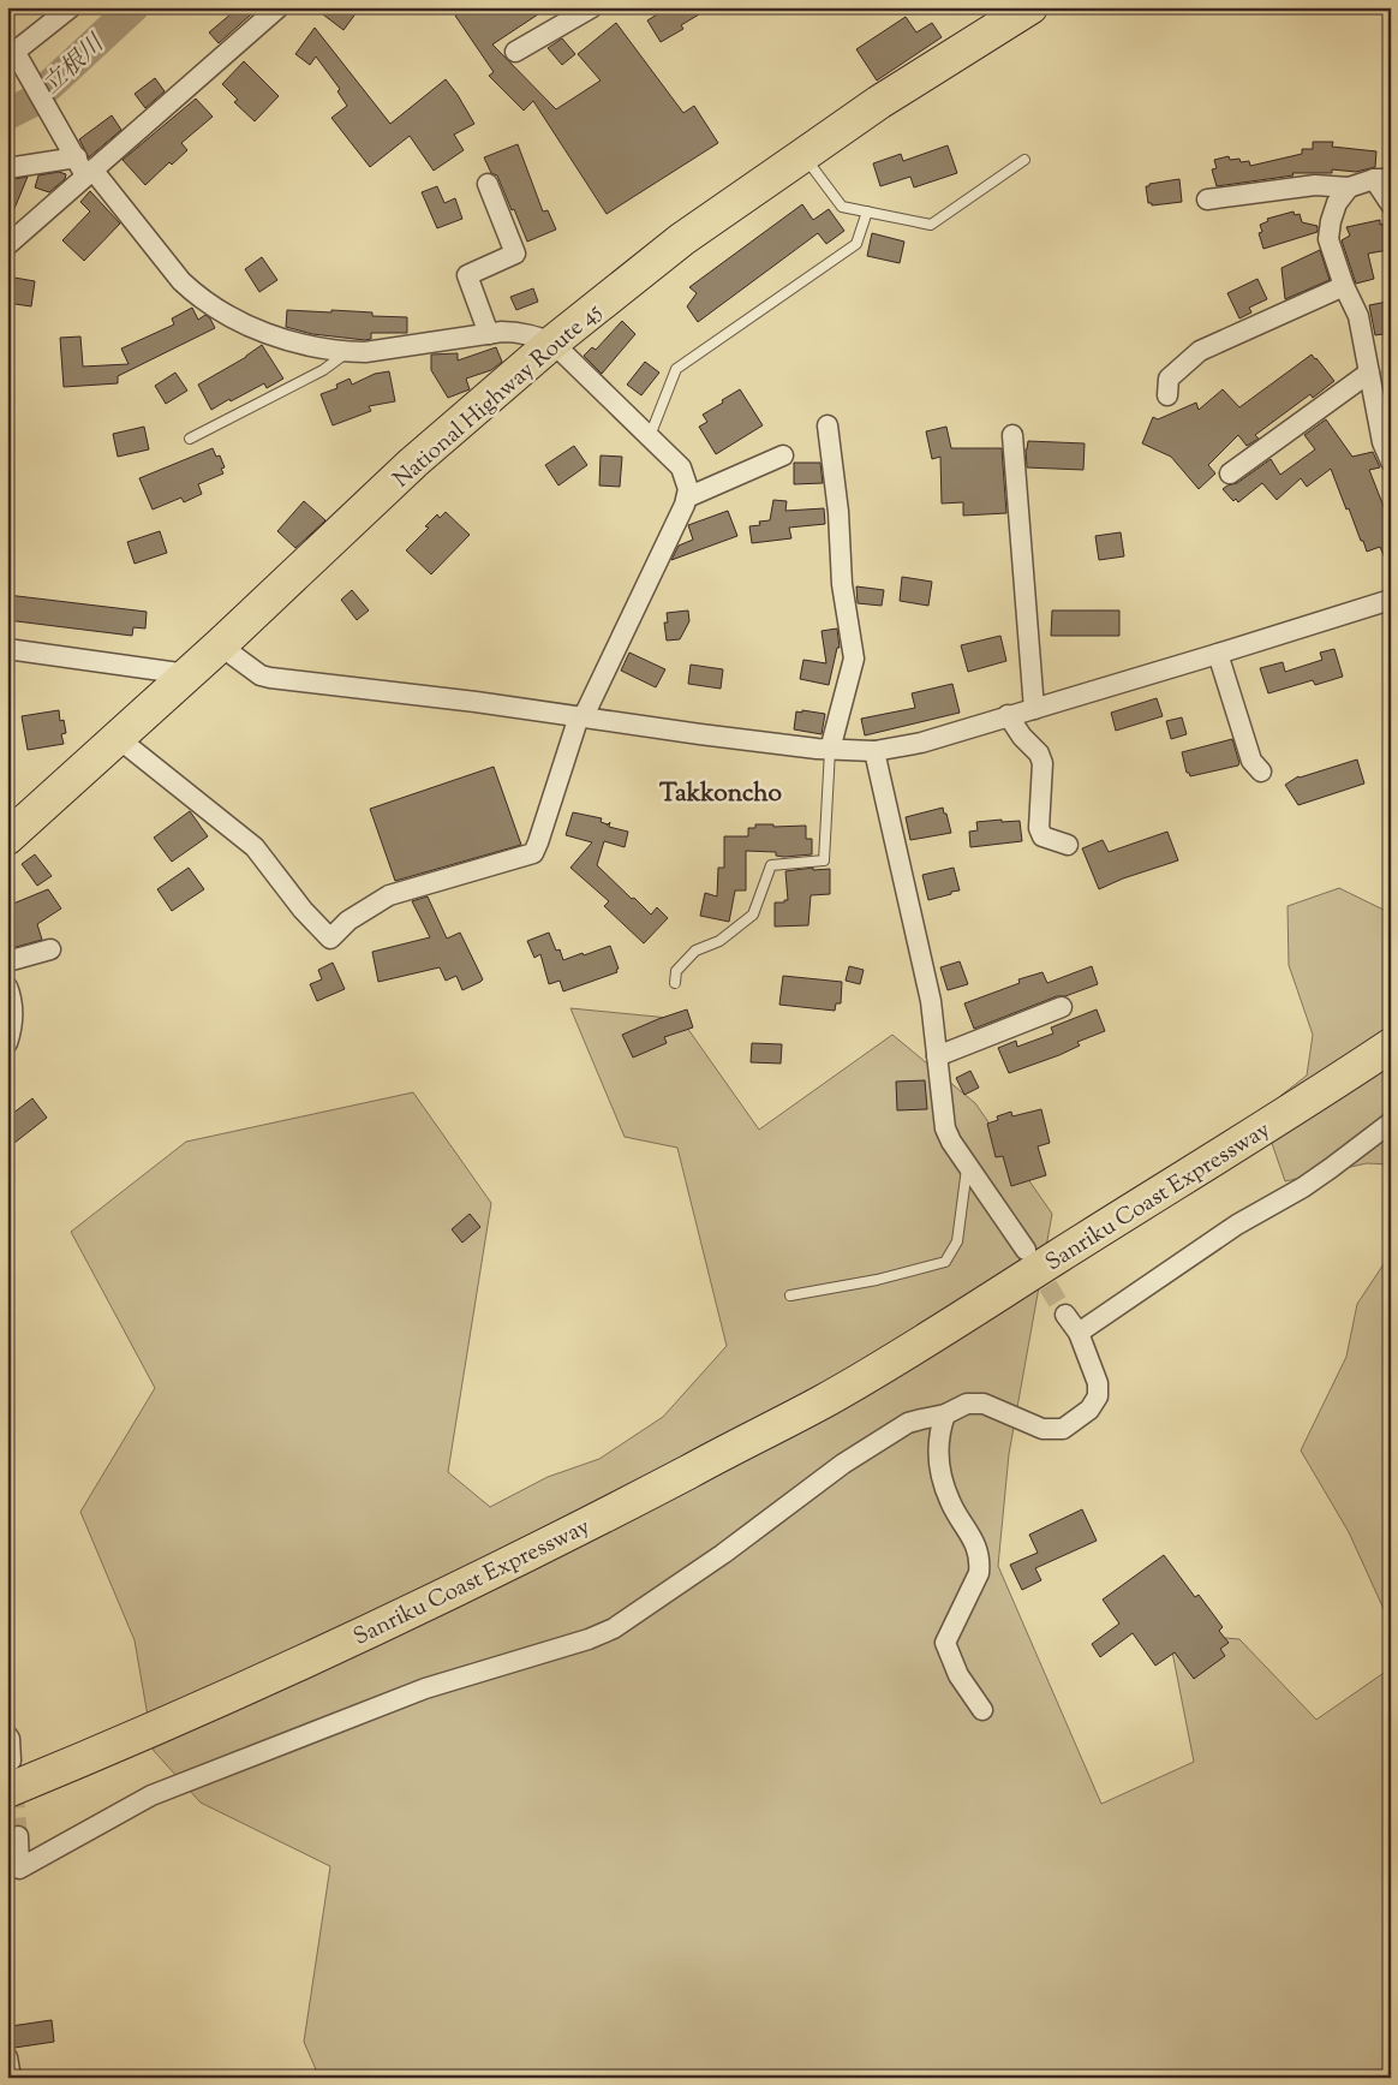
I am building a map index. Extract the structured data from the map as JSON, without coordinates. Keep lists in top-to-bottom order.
{
  "streets": {
    "highway": ["National Highway Route 45", "Sanriku Coast Expressway"]
  },
  "districts": ["Takkoncho"],
  "water": ["立根川"]
}
